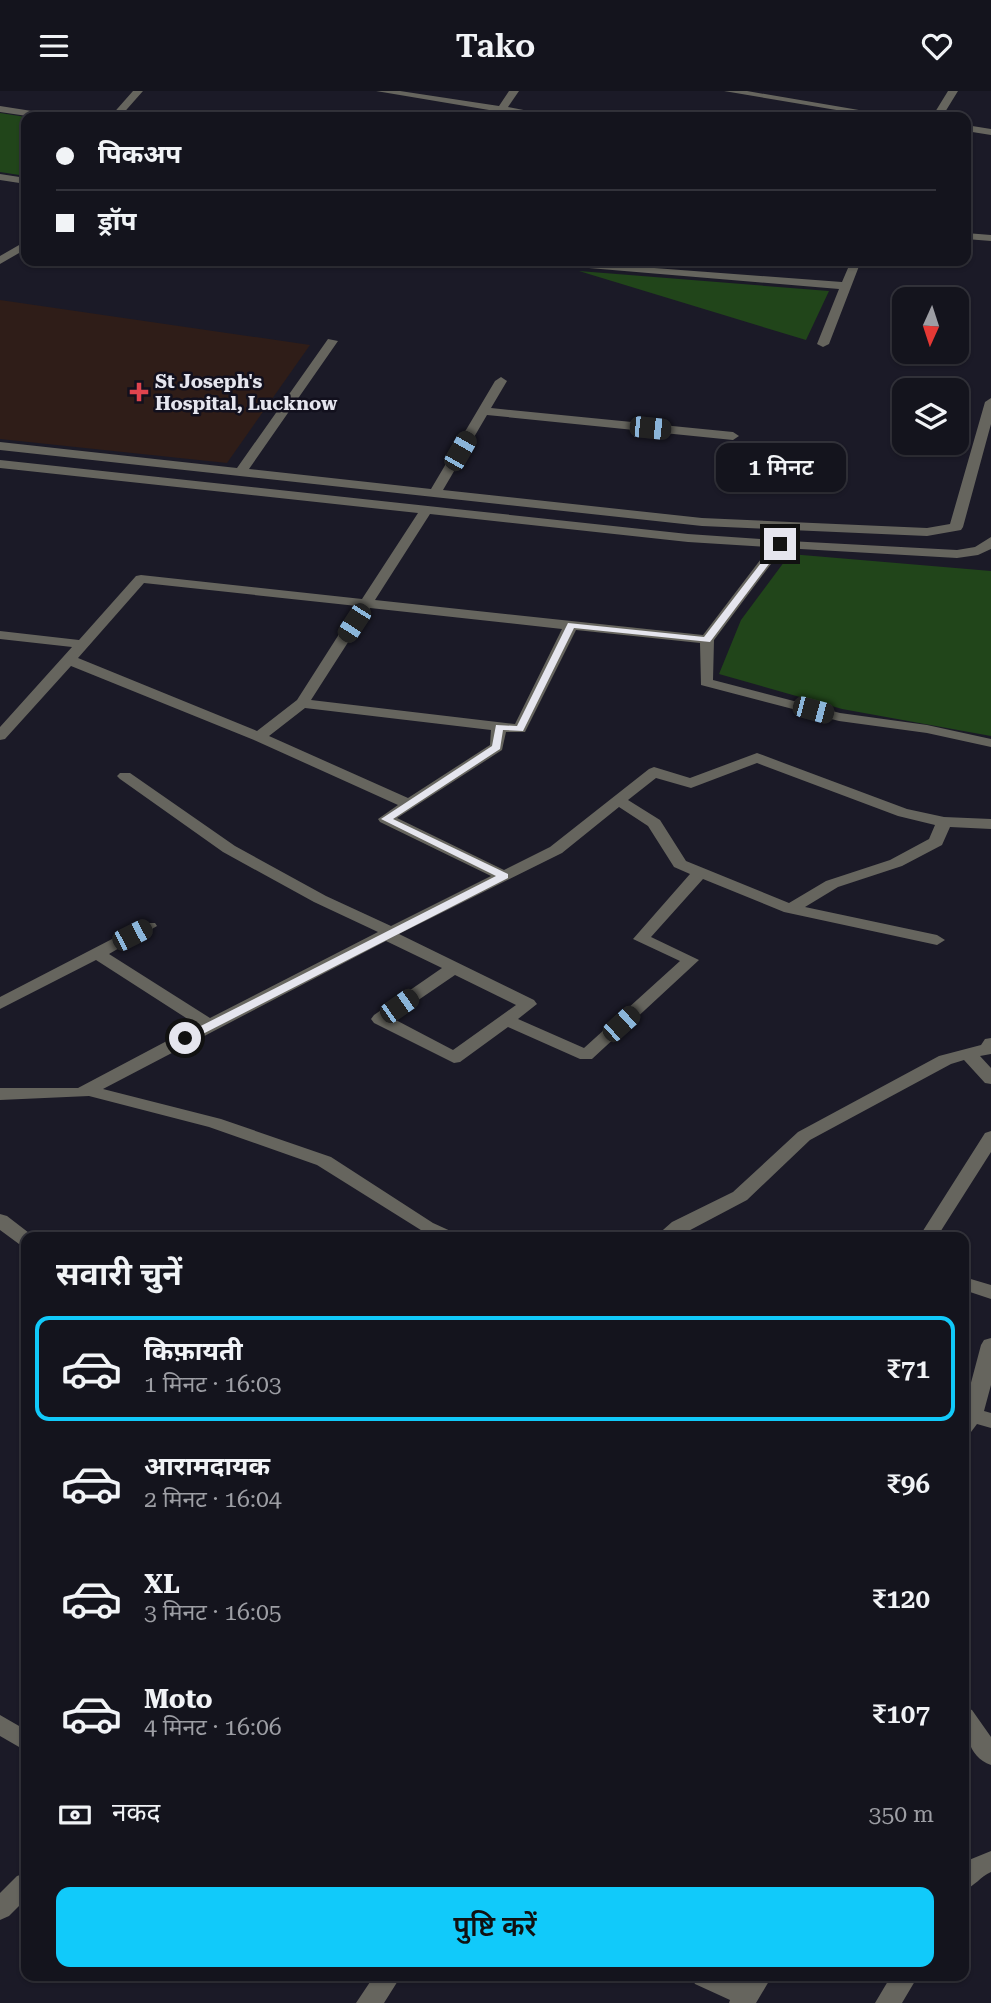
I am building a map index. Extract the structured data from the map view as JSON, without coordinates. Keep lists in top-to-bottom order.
{
  "places": {
    "health": ["St Joseph's Hospital, Lucknow"]
  },
  "north": "bottom",
  "page": {
    "header": "Tako",
    "banner": ["पिकअप", "ड्रॉप"],
    "bubble": "1 मिनट",
    "heading": "सवारी चुनें",
    "list": [
      {
        "name": "किफ़ायती",
        "note": "1 मिनट · 16:03",
        "value": "₹71"
      },
      {
        "name": "आरामदायक",
        "note": "2 मिनट · 16:04",
        "value": "₹96"
      },
      {
        "name": "XL",
        "note": "3 मिनट · 16:05",
        "value": "₹120"
      },
      {
        "name": "Moto",
        "note": "4 मिनट · 16:06",
        "value": "₹107"
      }
    ],
    "pay": ["नकद", "350 m"],
    "buttons": "पुष्टि करें"
  }
}
